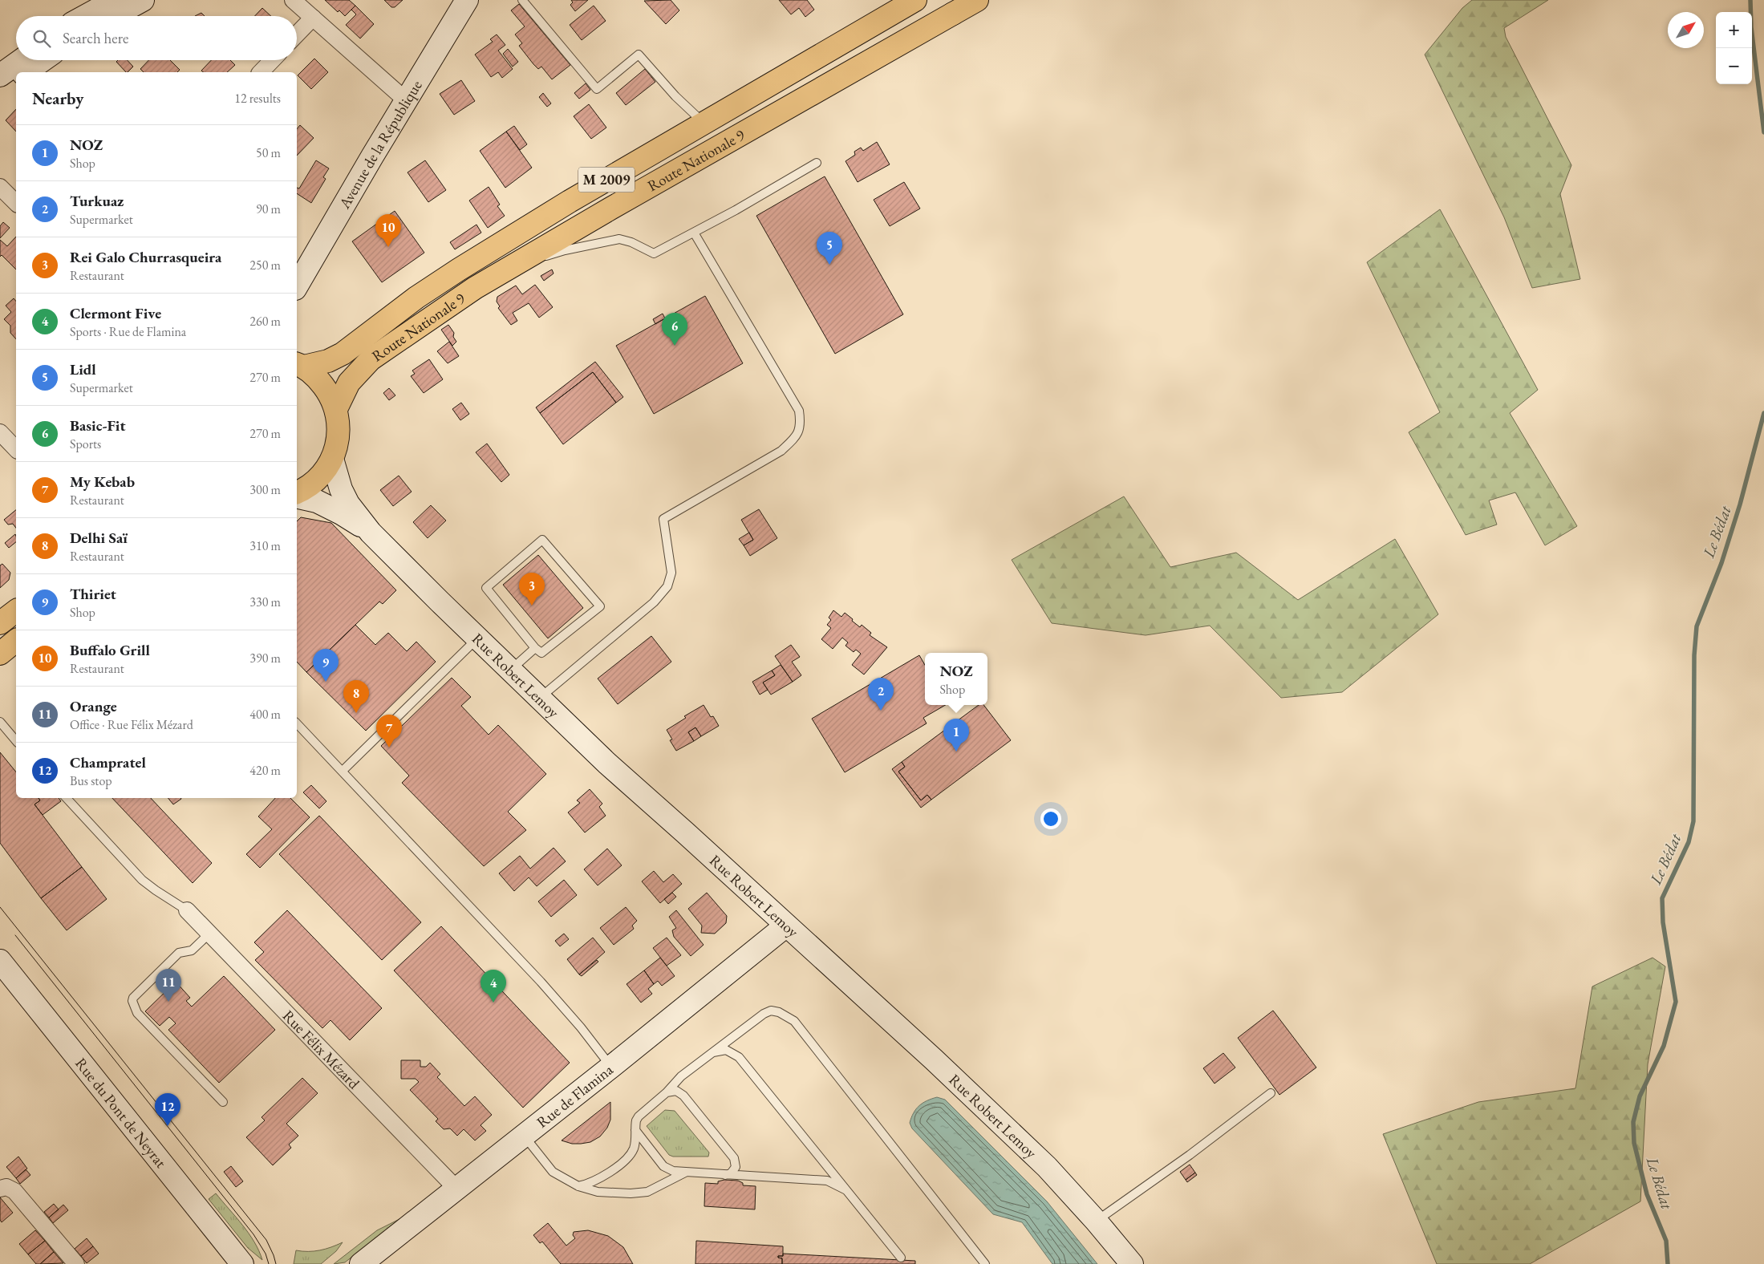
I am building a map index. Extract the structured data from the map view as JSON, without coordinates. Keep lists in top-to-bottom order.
{
  "streets": {
    "main road": ["Route Nationale 9", "M 2009"],
    "street": [
      "Avenue de la République",
      "Rue Robert Lemoy",
      "Rue Félix Mézard",
      "Rue de Flamina",
      "Rue du Pont de Neyrat"
    ]
  },
  "crossings": [
    ["Rue Robert Lemoy", "Rue de Flamina"],
    ["Rue Félix Mézard", "Rue de Flamina"]
  ],
  "water": ["Le Bédat"],
  "north": "top right",
  "page": {
    "map_buttons": ["+", "−"],
    "search": "Search here",
    "heading": ["Nearby", "12 results"],
    "list": [
      {
        "mark": "1",
        "name": "NOZ",
        "note": "Shop",
        "value": "50 m"
      },
      {
        "mark": "2",
        "name": "Turkuaz",
        "note": "Supermarket",
        "value": "90 m"
      },
      {
        "mark": "3",
        "name": "Rei Galo Churrasqueira",
        "note": "Restaurant",
        "value": "250 m"
      },
      {
        "mark": "4",
        "name": "Clermont Five",
        "note": "Sports · Rue de Flamina",
        "value": "260 m"
      },
      {
        "mark": "5",
        "name": "Lidl",
        "note": "Supermarket",
        "value": "270 m"
      },
      {
        "mark": "6",
        "name": "Basic-Fit",
        "note": "Sports",
        "value": "270 m"
      },
      {
        "mark": "7",
        "name": "My Kebab",
        "note": "Restaurant",
        "value": "300 m"
      },
      {
        "mark": "8",
        "name": "Delhi Saï",
        "note": "Restaurant",
        "value": "310 m"
      },
      {
        "mark": "9",
        "name": "Thiriet",
        "note": "Shop",
        "value": "330 m"
      },
      {
        "mark": "10",
        "name": "Buffalo Grill",
        "note": "Restaurant",
        "value": "390 m"
      },
      {
        "mark": "11",
        "name": "Orange",
        "note": "Office · Rue Félix Mézard",
        "value": "400 m"
      },
      {
        "mark": "12",
        "name": "Champratel",
        "note": "Bus stop",
        "value": "420 m"
      }
    ],
    "pins": [
      "10",
      "5",
      "6",
      "3",
      "9",
      "2",
      "8",
      "7",
      "1",
      "11",
      "4",
      "12"
    ],
    "popup": ["NOZ", "Shop"]
  }
}
